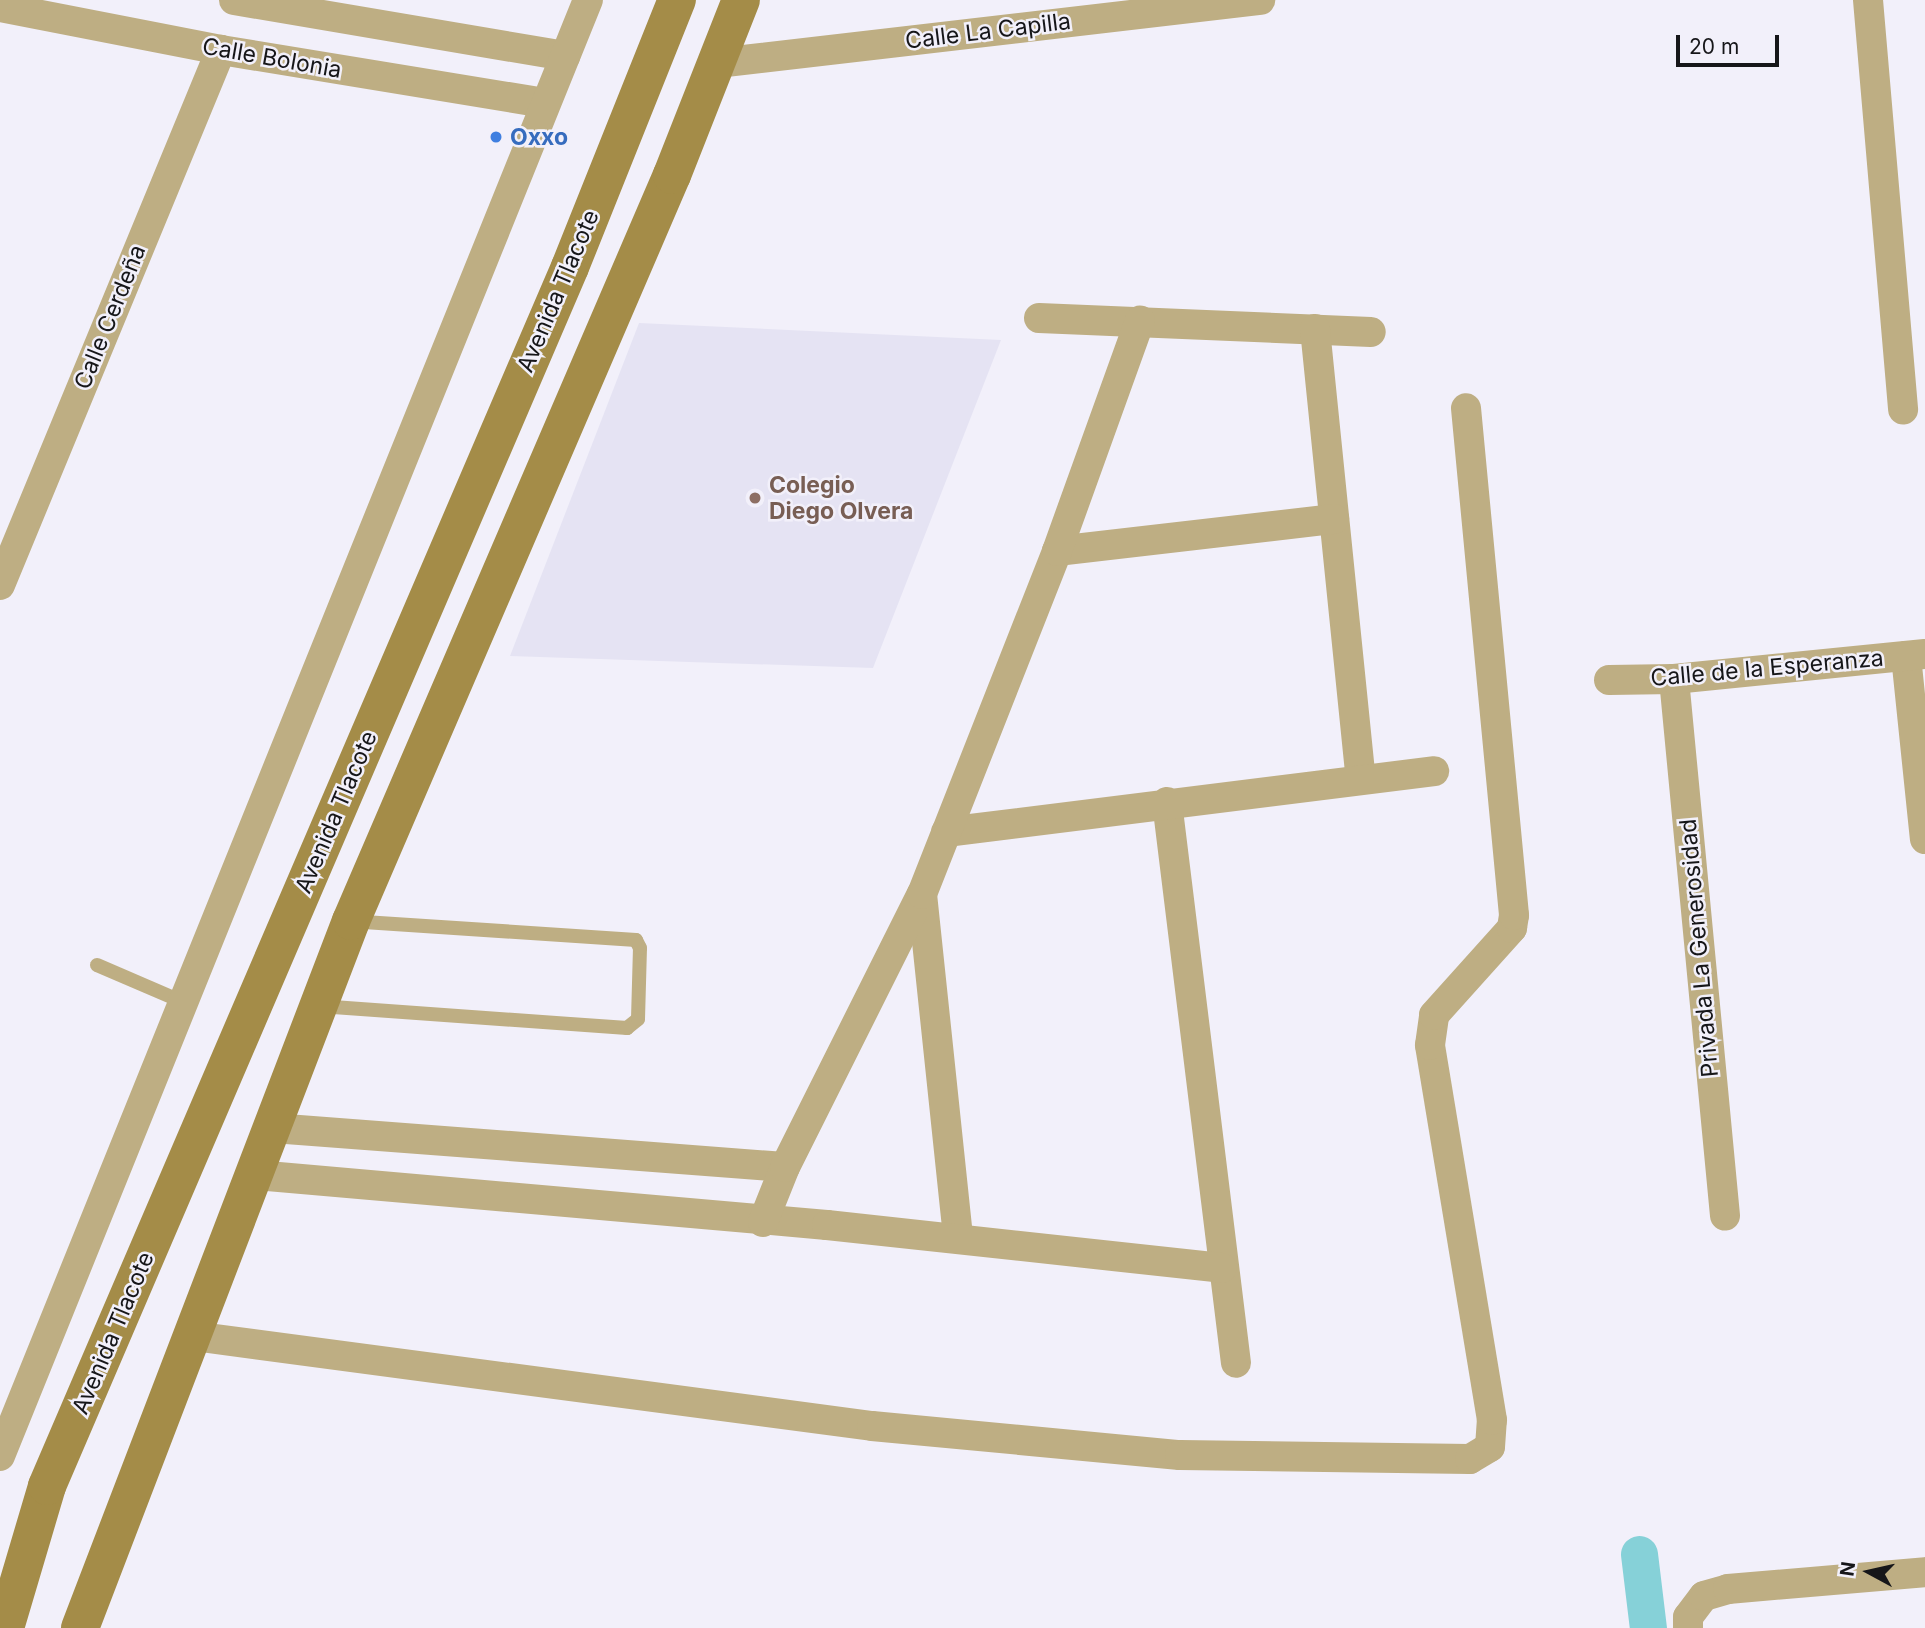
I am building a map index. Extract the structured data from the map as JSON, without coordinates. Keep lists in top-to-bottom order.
{
  "streets": {
    "main road": ["Avenida Tlacote"],
    "street": [
      "Calle La Capilla",
      "Calle Bolonia",
      "Calle Cerdeña",
      "Calle de la Esperanza",
      "Privada La Generosidad"
    ]
  },
  "crossings": [
    ["Calle Bolonia", "Calle Cerdeña"],
    ["Calle de la Esperanza", "Privada La Generosidad"]
  ],
  "places": ["Oxxo", "Colegio Diego Olvera"],
  "scale_bar": "20 m",
  "north": "left"
}
